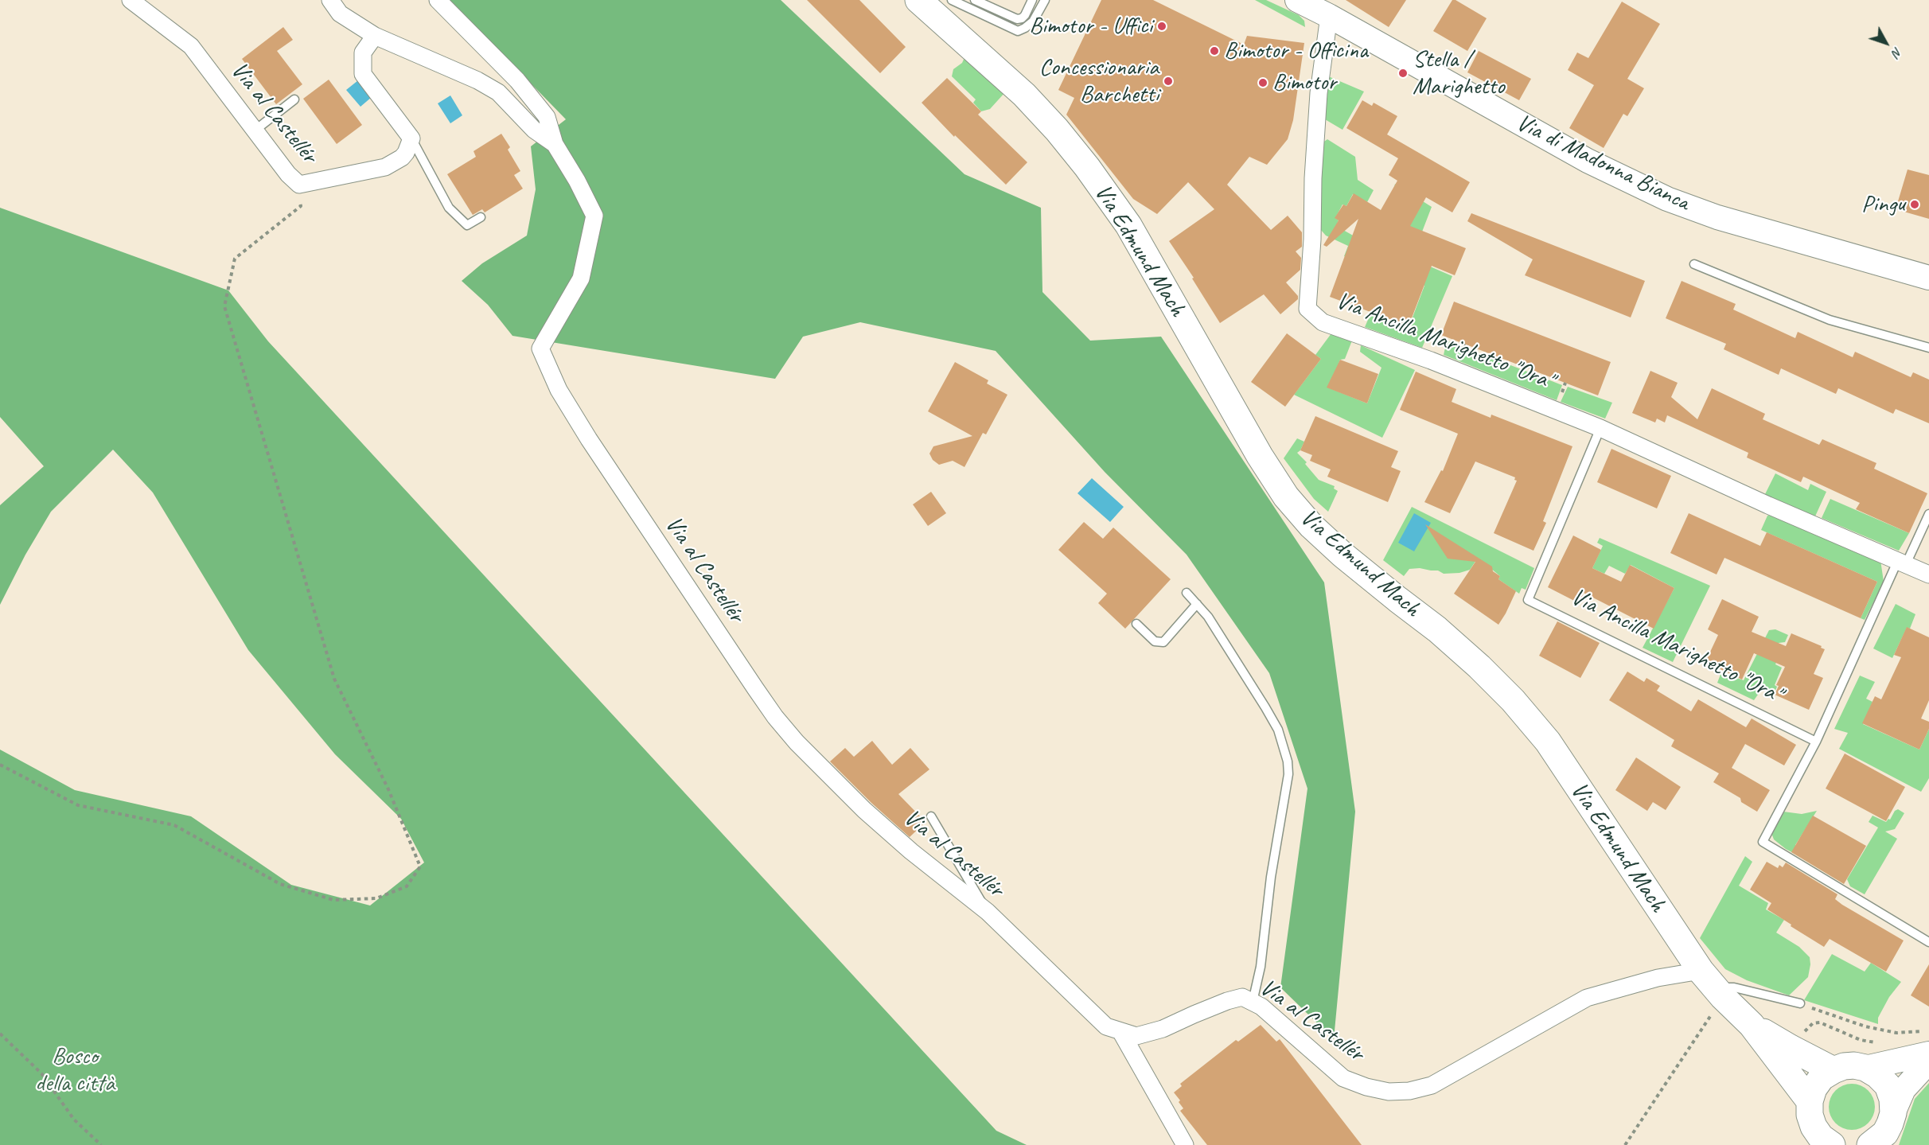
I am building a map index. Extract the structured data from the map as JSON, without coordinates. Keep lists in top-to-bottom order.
{
  "streets": {
    "main road": ["Via di Madonna Bianca", "Via Edmund Mach"],
    "street": ["Via al Castellér", "Via Ancilla Marighetto \"Ora\""]
  },
  "crossings": [
    ["Via al Castellér", "Via Edmund Mach"],
    ["Via di Madonna Bianca", "Via Ancilla Marighetto \"Ora\""]
  ],
  "parks": ["Bosco della città"],
  "places": [
    "Bimotor - Uffici",
    "Bimotor - Officina",
    "Stella / Marighetto",
    "Concessionaria Barchetti",
    "Bimotor",
    "Pingu"
  ],
  "north": "bottom right"
}
